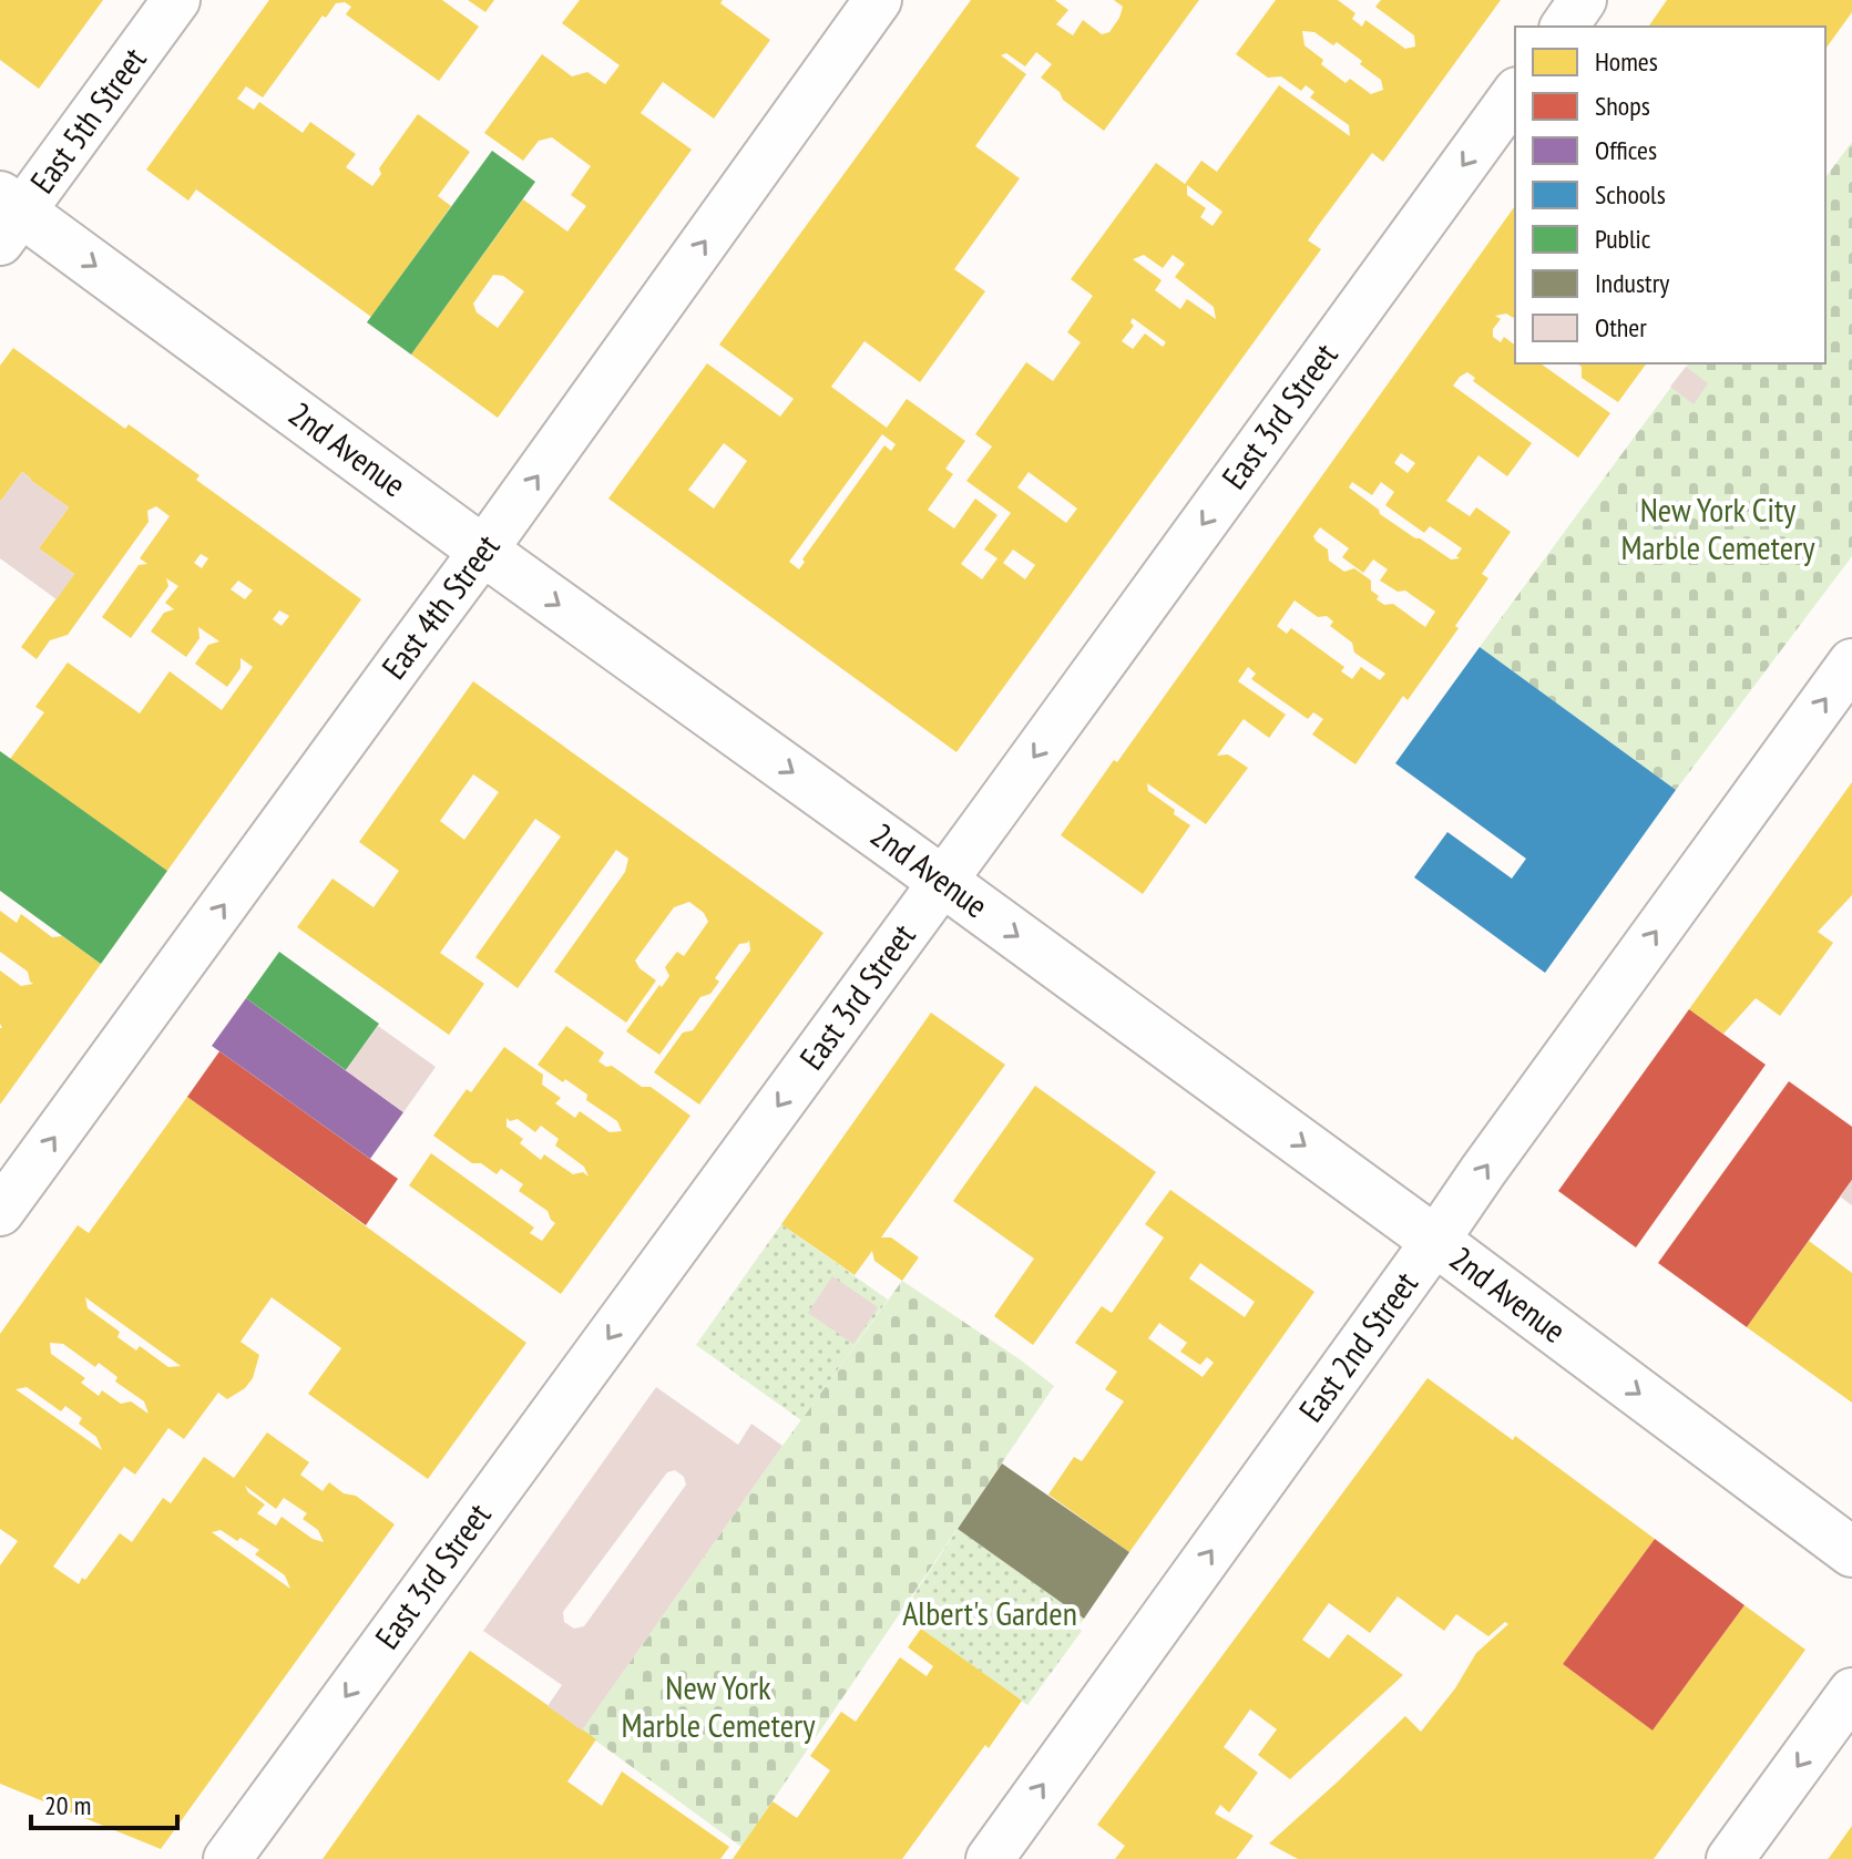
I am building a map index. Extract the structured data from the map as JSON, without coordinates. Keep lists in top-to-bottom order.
{
  "streets": {
    "main road": ["2nd Avenue"],
    "street": [
      "East 5th Street",
      "East 3rd Street",
      "East 4th Street",
      "East 2nd Street"
    ]
  },
  "crossings": [
    ["East 5th Street", "2nd Avenue"],
    ["East 3rd Street", "2nd Avenue"],
    ["2nd Avenue", "East 4th Street"],
    ["2nd Avenue", "East 2nd Street"]
  ],
  "one_way": [
    "East 3rd Street",
    "2nd Avenue",
    "East 4th Street",
    "East 2nd Street"
  ],
  "parks": ["New York City Marble Cemetery", "Albert's Garden", "New York Marble Cemetery"],
  "legend": [
    "Homes",
    "Shops",
    "Offices",
    "Schools",
    "Public",
    "Industry",
    "Other"
  ],
  "scale_bar": "20 m"
}
